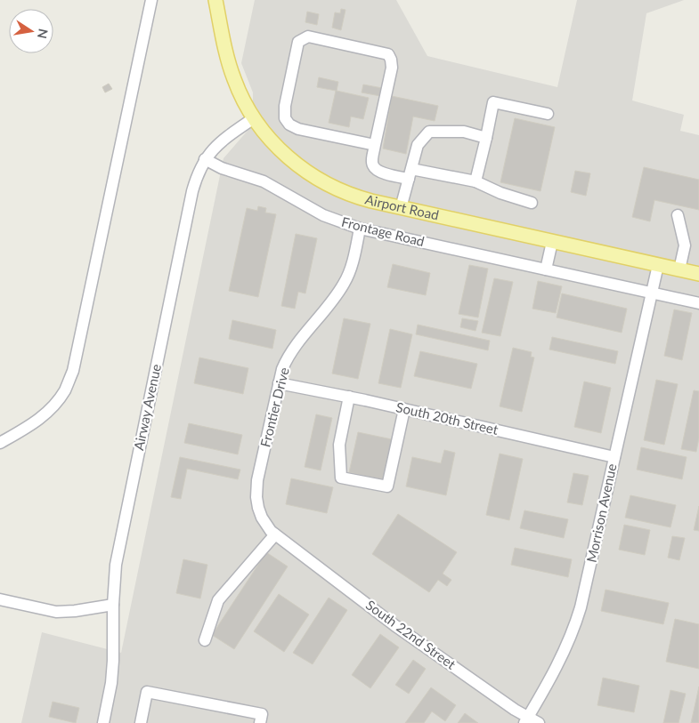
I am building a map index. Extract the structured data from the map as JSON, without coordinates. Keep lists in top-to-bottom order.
{
  "streets": {
    "main road": ["Airport Road"],
    "street": [
      "Frontage Road",
      "Airway Avenue",
      "Frontier Drive",
      "South 20th Street",
      "Morrison Avenue",
      "South 22nd Street"
    ]
  },
  "crossings": [
    ["Airport Road", "Airway Avenue"],
    ["Airport Road", "Morrison Avenue"],
    ["Frontage Road", "Airway Avenue"],
    ["Frontage Road", "Frontier Drive"],
    ["Frontage Road", "Morrison Avenue"],
    ["Frontier Drive", "South 20th Street"],
    ["Frontier Drive", "South 22nd Street"],
    ["South 20th Street", "Morrison Avenue"],
    ["Morrison Avenue", "South 22nd Street"]
  ],
  "north": "right"
}
